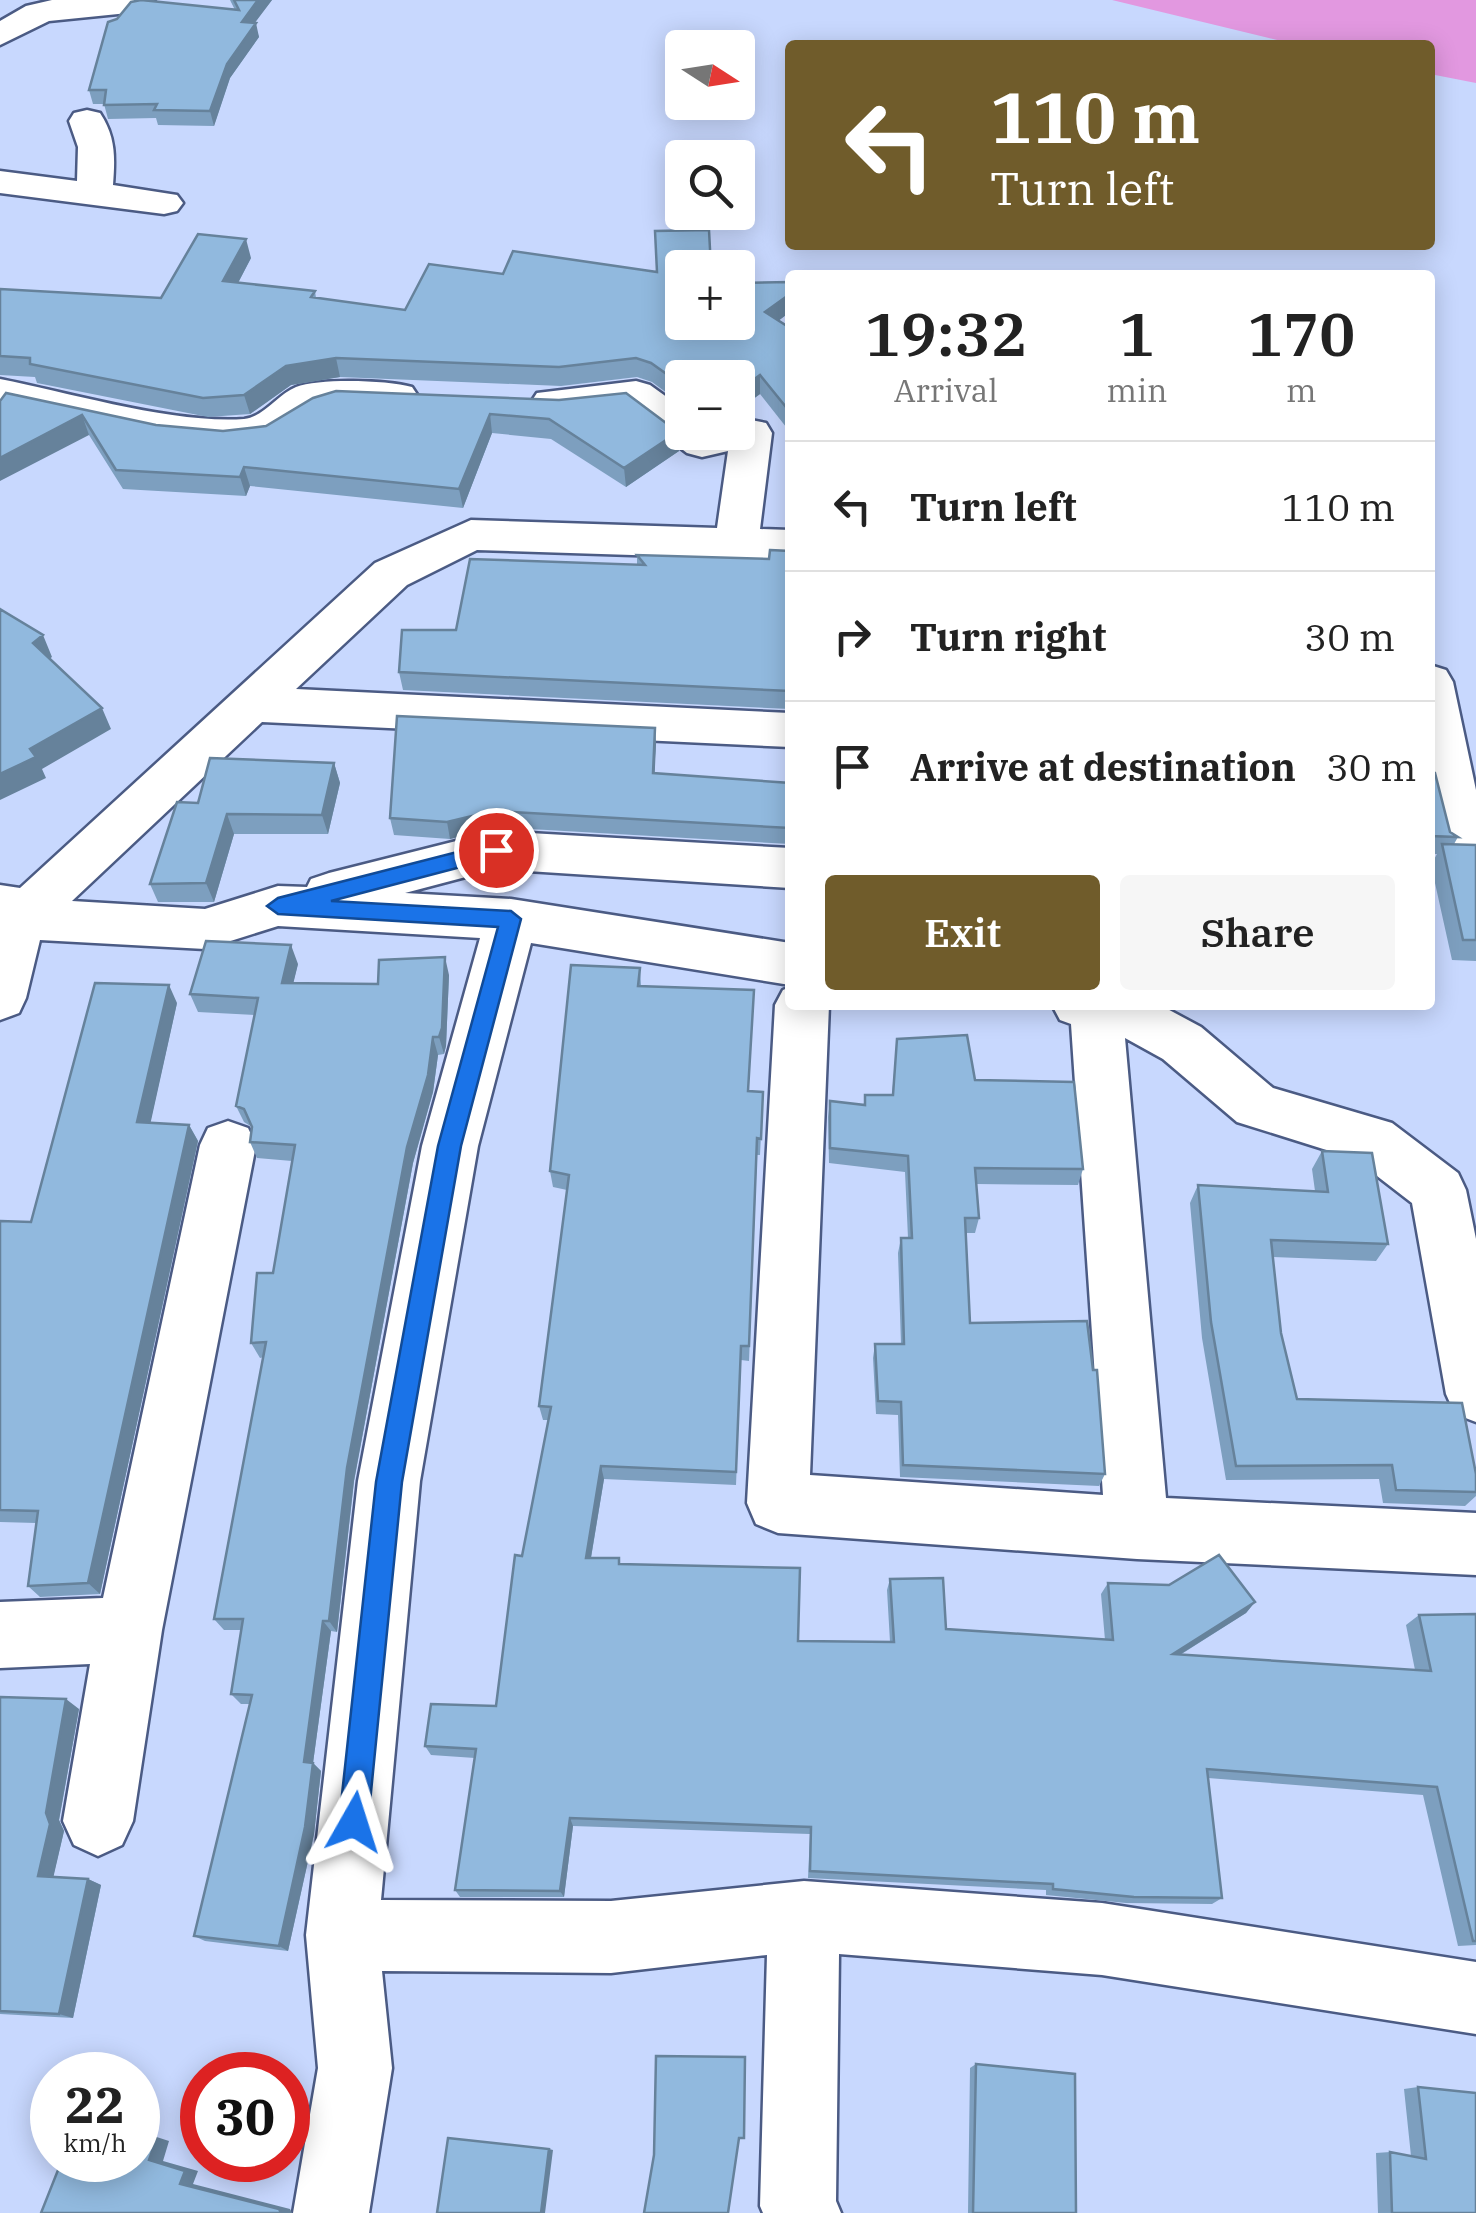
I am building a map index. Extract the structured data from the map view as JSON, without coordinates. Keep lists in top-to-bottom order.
{
  "north": "right",
  "page": {
    "map_buttons": ["+", "−"],
    "turn": ["110 m", "Turn left"],
    "eta": [
      "19:32",
      "Arrival",
      "1",
      "min",
      "170",
      "m"
    ],
    "list": [
      {
        "name": "Turn left",
        "value": "110 m"
      },
      {
        "name": "Turn right",
        "value": "30 m"
      },
      {
        "name": "Arrive at destination",
        "value": "30 m"
      }
    ],
    "buttons": ["Exit", "Share"],
    "speed": "22 km/h",
    "limit": "30"
  }
}
